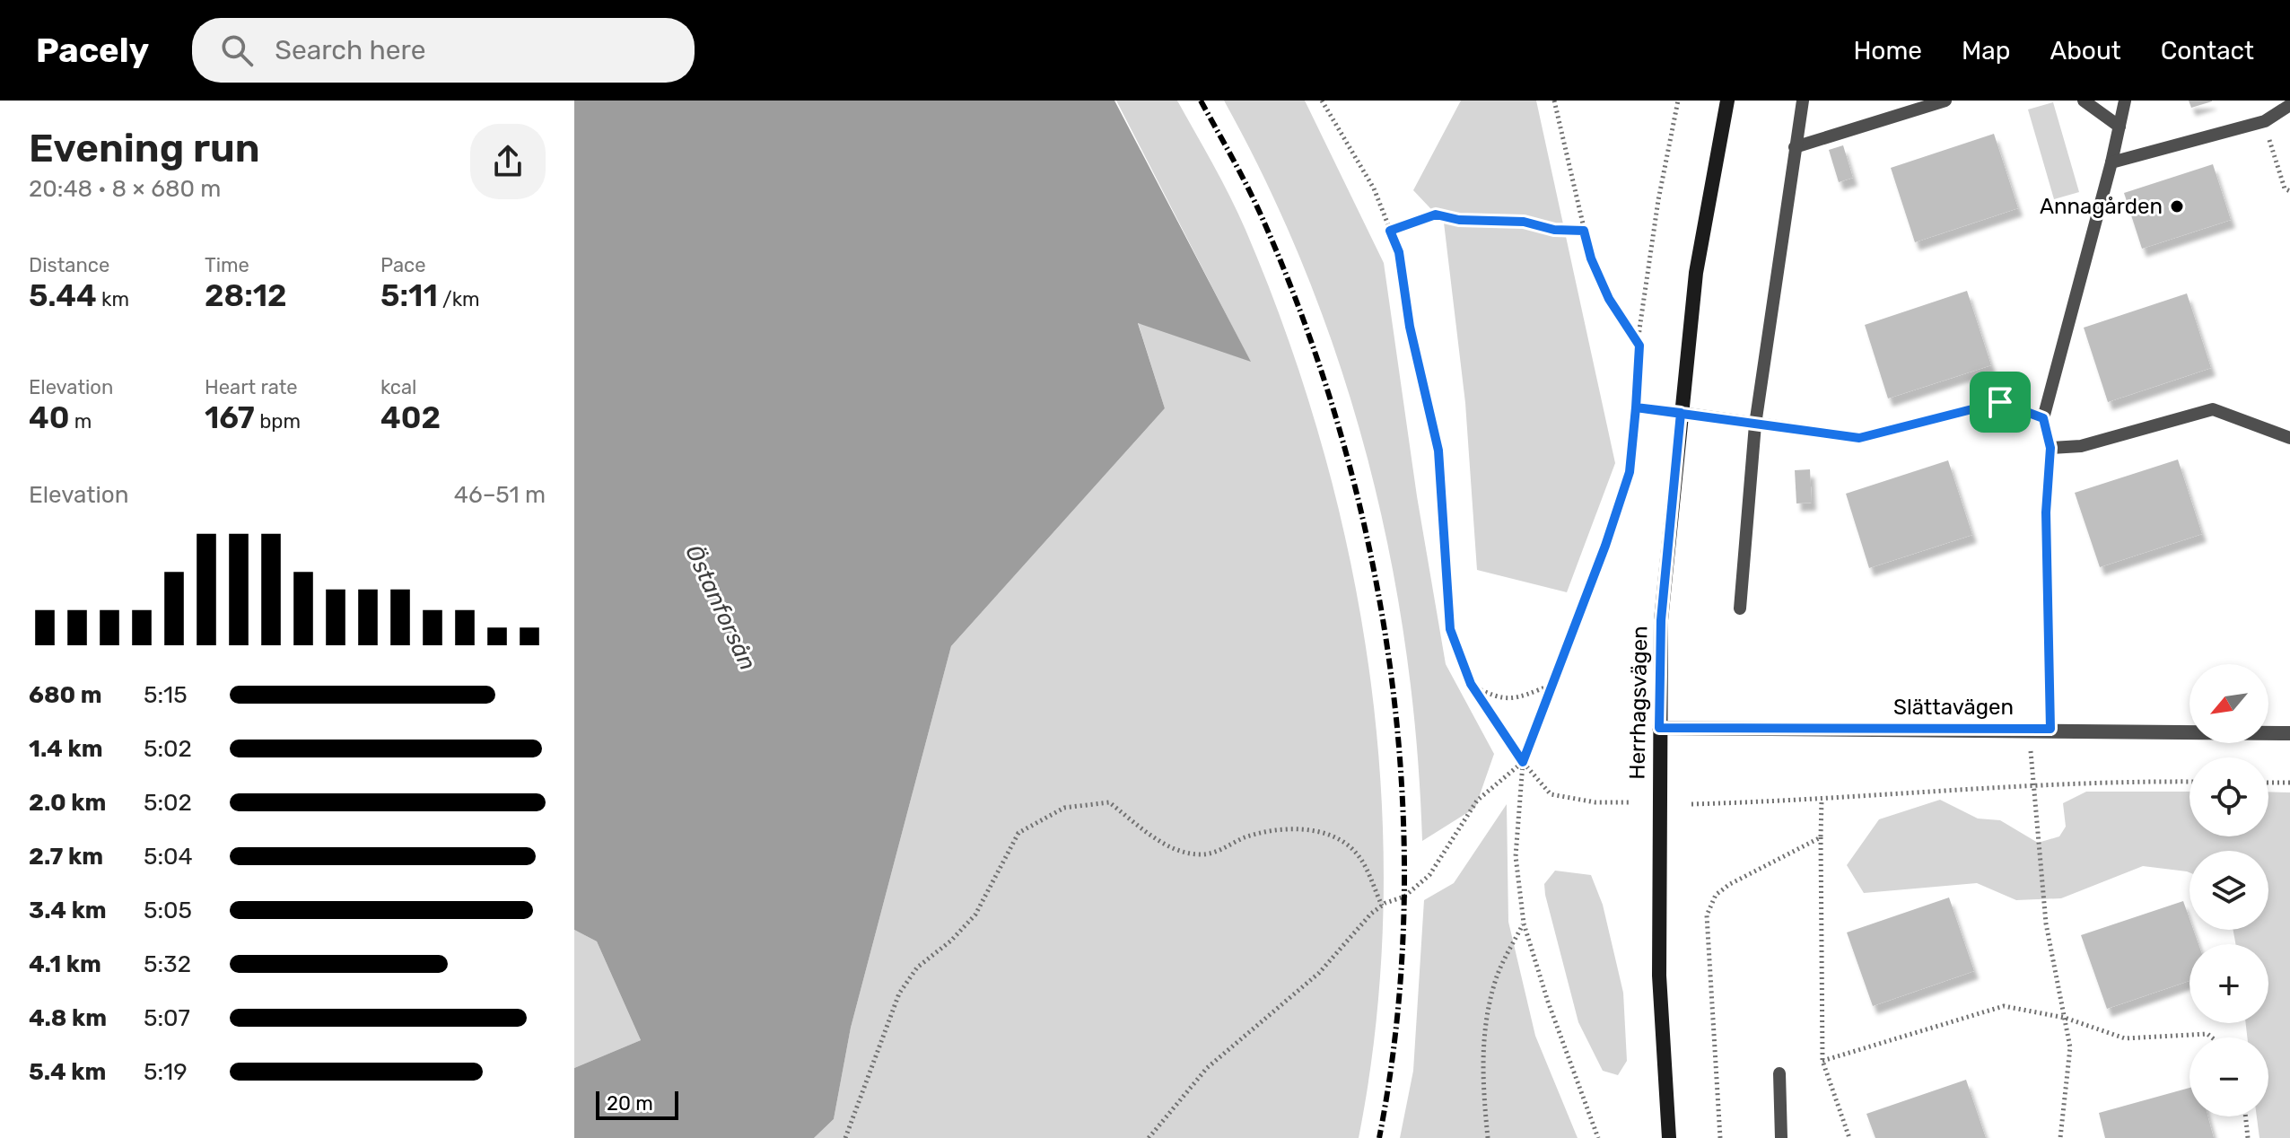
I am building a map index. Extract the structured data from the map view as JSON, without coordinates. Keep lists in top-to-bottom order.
{
  "streets": {
    "street": ["Herrhagsvägen", "Slättavägen"]
  },
  "crossings": [
    ["Herrhagsvägen", "Slättavägen"]
  ],
  "water": ["Östanforsån"],
  "places": ["Annagården"],
  "scale_bar": "20 m",
  "north": "bottom left",
  "page": {
    "header": "Pacely",
    "search": "Search here",
    "nav": [
      "Home",
      "Map",
      "About",
      "Contact"
    ],
    "heading": ["Evening run", "20:48 · 8 × 680 m"],
    "stats": [
      ["Distance", "5.44 km"],
      ["Time", "28:12"],
      ["Pace", "5:11 /km"],
      ["Elevation", "40 m"],
      ["Heart rate", "167 bpm"],
      ["kcal", "402"]
    ],
    "chart": ["Elevation", "46–51 m"],
    "map_buttons": ["+", "−"],
    "list": [
      {
        "name": "680 m",
        "note": "5:15"
      },
      {
        "name": "1.4 km",
        "note": "5:02"
      },
      {
        "name": "2.0 km",
        "note": "5:02"
      },
      {
        "name": "2.7 km",
        "note": "5:04"
      },
      {
        "name": "3.4 km",
        "note": "5:05"
      },
      {
        "name": "4.1 km",
        "note": "5:32"
      },
      {
        "name": "4.8 km",
        "note": "5:07"
      },
      {
        "name": "5.4 km",
        "note": "5:19"
      }
    ],
    "scale": "20 m"
  }
}
